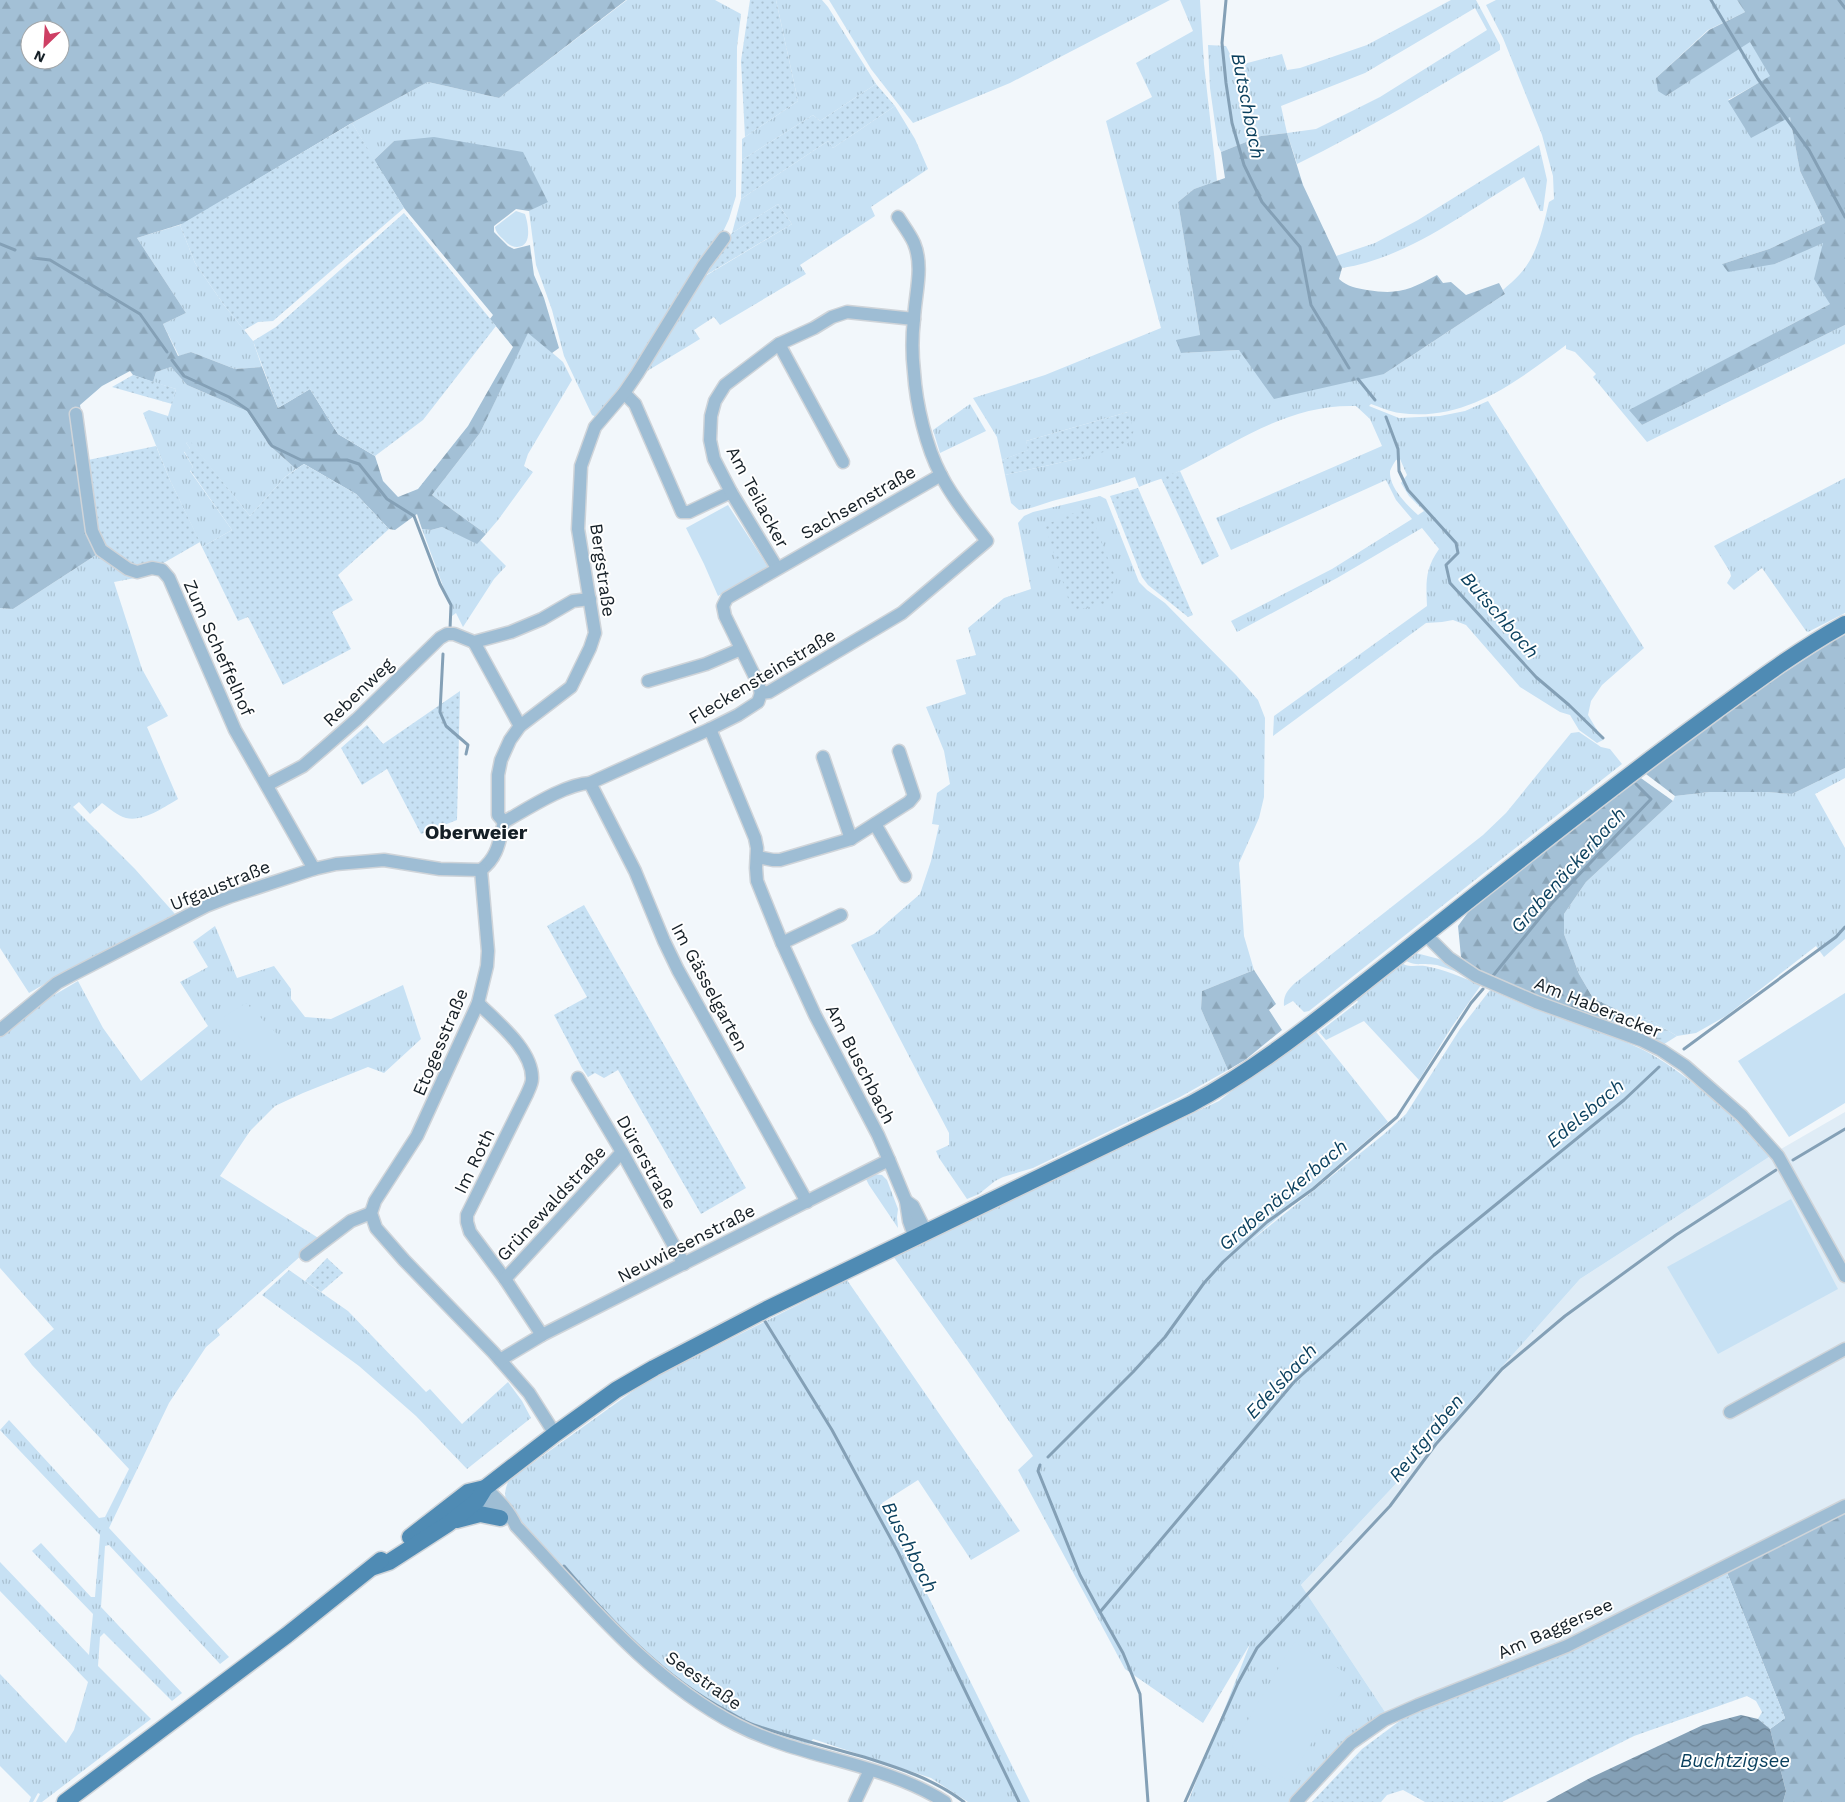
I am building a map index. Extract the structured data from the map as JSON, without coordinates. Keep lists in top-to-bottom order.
{
  "streets": {
    "street": [
      "Am Teilacker",
      "Sachsenstraße",
      "Bergstraße",
      "Zum Scheffelhof",
      "Fleckensteinstraße",
      "Rebenweg",
      "Ufgaustraße",
      "Im Gässelgarten",
      "Am Haberacker",
      "Etogesstraße",
      "Am Buschbach",
      "Im Roth",
      "Dürerstraße",
      "Grünewaldstraße",
      "Neuwiesenstraße",
      "Am Baggersee",
      "Seestraße"
    ]
  },
  "crossings": [
    ["Am Teilacker", "Sachsenstraße"],
    ["Sachsenstraße", "Fleckensteinstraße"],
    ["Bergstraße", "Fleckensteinstraße"],
    ["Zum Scheffelhof", "Rebenweg"],
    ["Zum Scheffelhof", "Ufgaustraße"],
    ["Fleckensteinstraße", "Im Gässelgarten"],
    ["Fleckensteinstraße", "Am Buschbach"],
    ["Ufgaustraße", "Etogesstraße"],
    ["Im Gässelgarten", "Neuwiesenstraße"],
    ["Etogesstraße", "Im Roth"],
    ["Am Buschbach", "Neuwiesenstraße"],
    ["Im Roth", "Grünewaldstraße"],
    ["Im Roth", "Neuwiesenstraße"],
    ["Dürerstraße", "Grünewaldstraße"],
    ["Dürerstraße", "Neuwiesenstraße"]
  ],
  "districts": ["Oberweier"],
  "water": [
    "Butschbach",
    "Grabenäckerbach",
    "Edelsbach",
    "Reutgraben",
    "Buschbach",
    "Buchtzigsee"
  ],
  "north": "bottom left"
}
